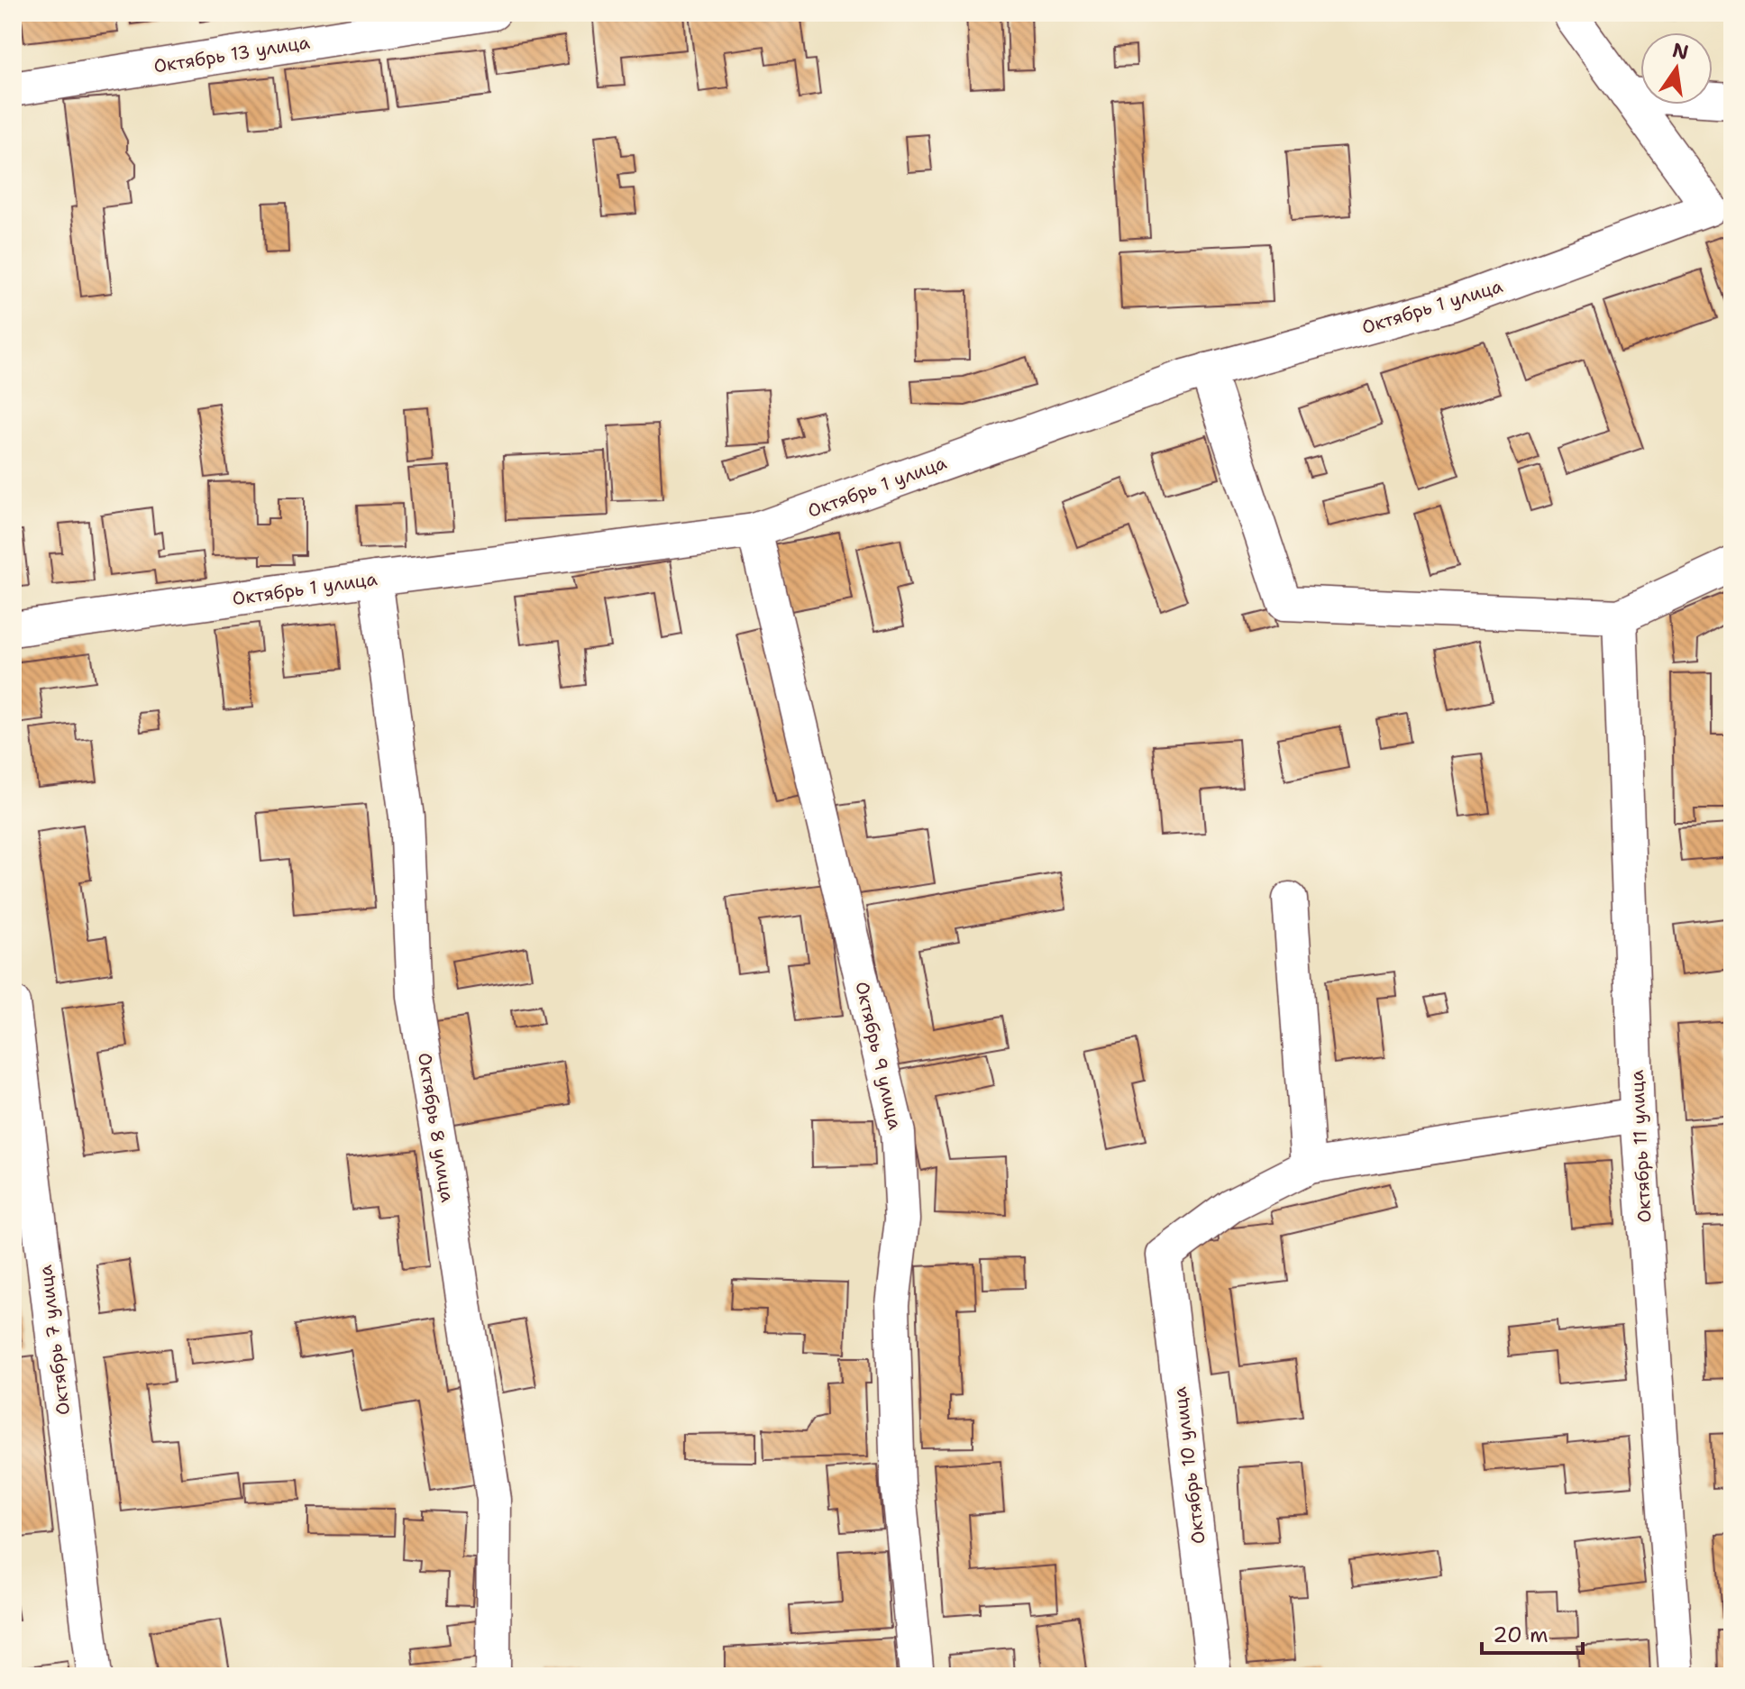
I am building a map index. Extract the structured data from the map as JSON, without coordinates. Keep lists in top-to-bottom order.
{
  "streets": {
    "street": [
      "Октябрь 13 улица",
      "Октябрь 1 улица",
      "Октябрь 9 улица",
      "Октябрь 8 улица",
      "Октябрь 11 улица",
      "Октябрь 7 улица",
      "Октябрь 10 улица"
    ]
  },
  "crossings": [
    ["Октябрь 1 улица", "Октябрь 9 улица"],
    ["Октябрь 1 улица", "Октябрь 8 улица"]
  ],
  "scale_bar": "20 m",
  "north": "top"
}
